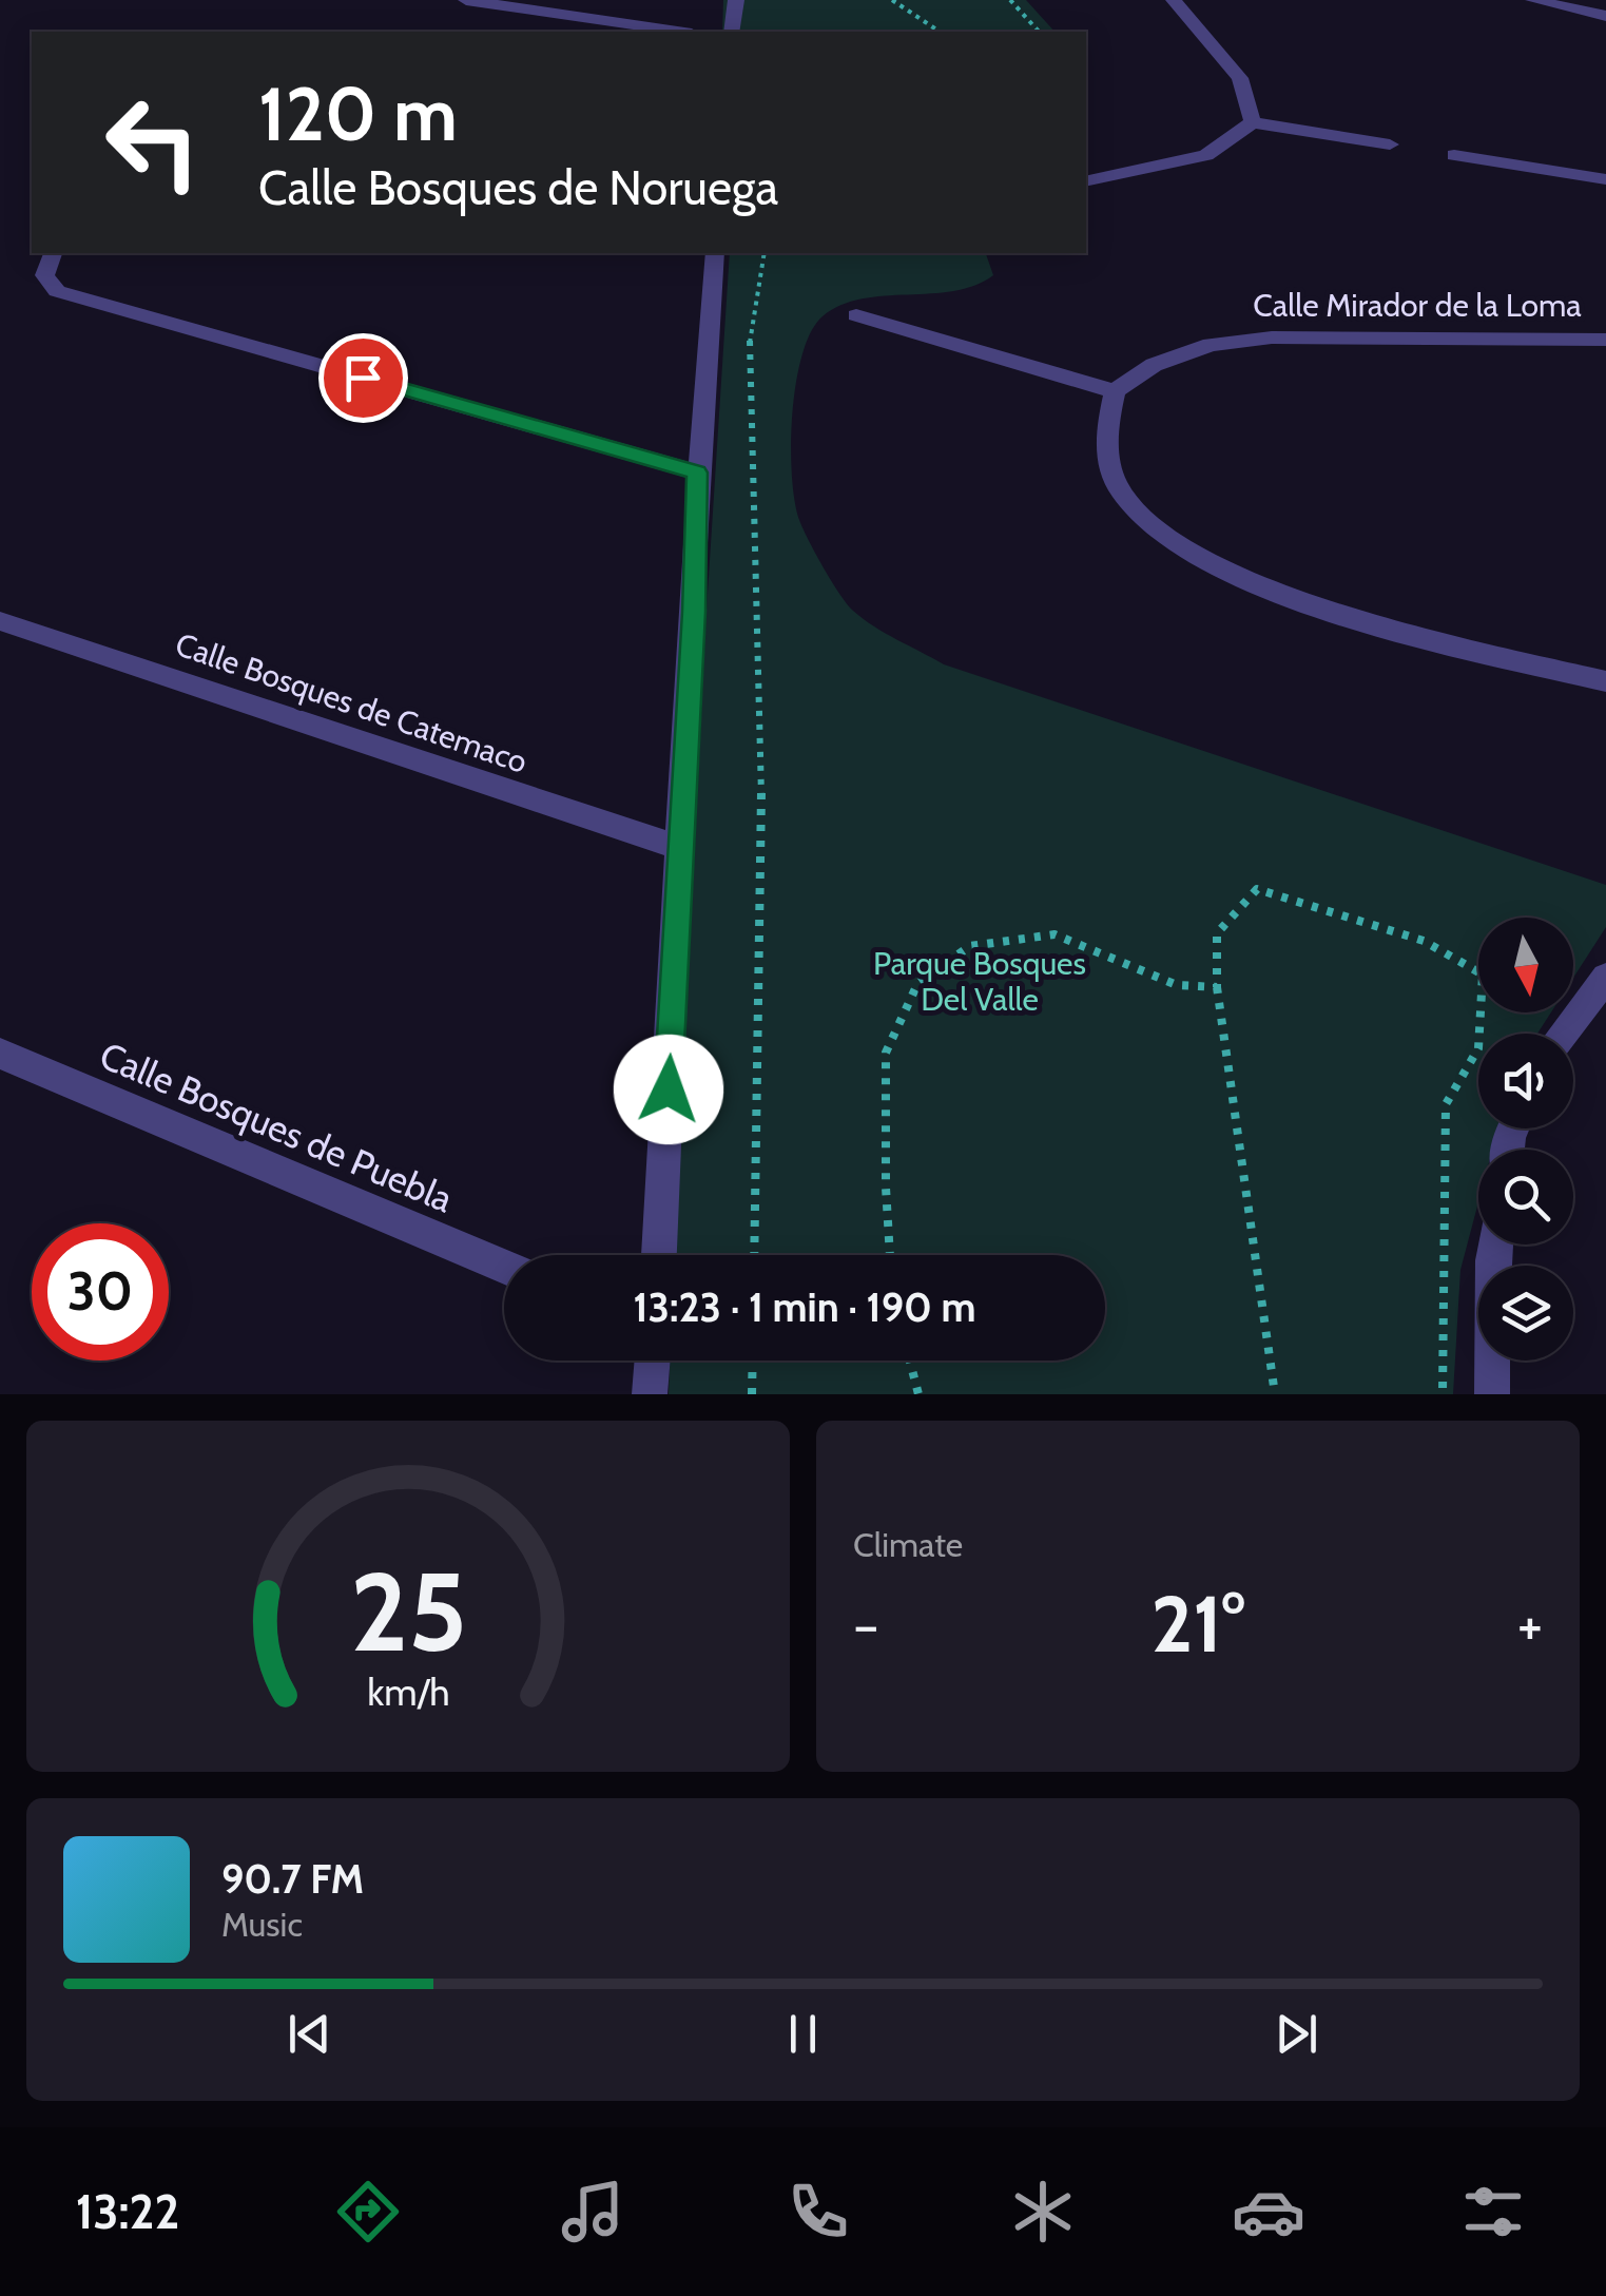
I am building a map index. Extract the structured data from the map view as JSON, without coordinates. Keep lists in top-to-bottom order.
{
  "streets": {
    "street": ["Calle Mirador de la Loma", "Calle Bosques de Catemaco", "Calle Bosques de Puebla"]
  },
  "parks": ["Parque Bosques Del Valle"],
  "north": "bottom",
  "page": {
    "turn": ["120 m", "Calle Bosques de Noruega"],
    "limit": "30",
    "trip": "13:23 · 1 min · 190 m",
    "tile": "Climate",
    "heat": ["−", "21°", "+"],
    "song": ["90.7 FM", "Music"],
    "tabs": "13:22",
    "gauge": ["25", "km/h"]
  }
}
